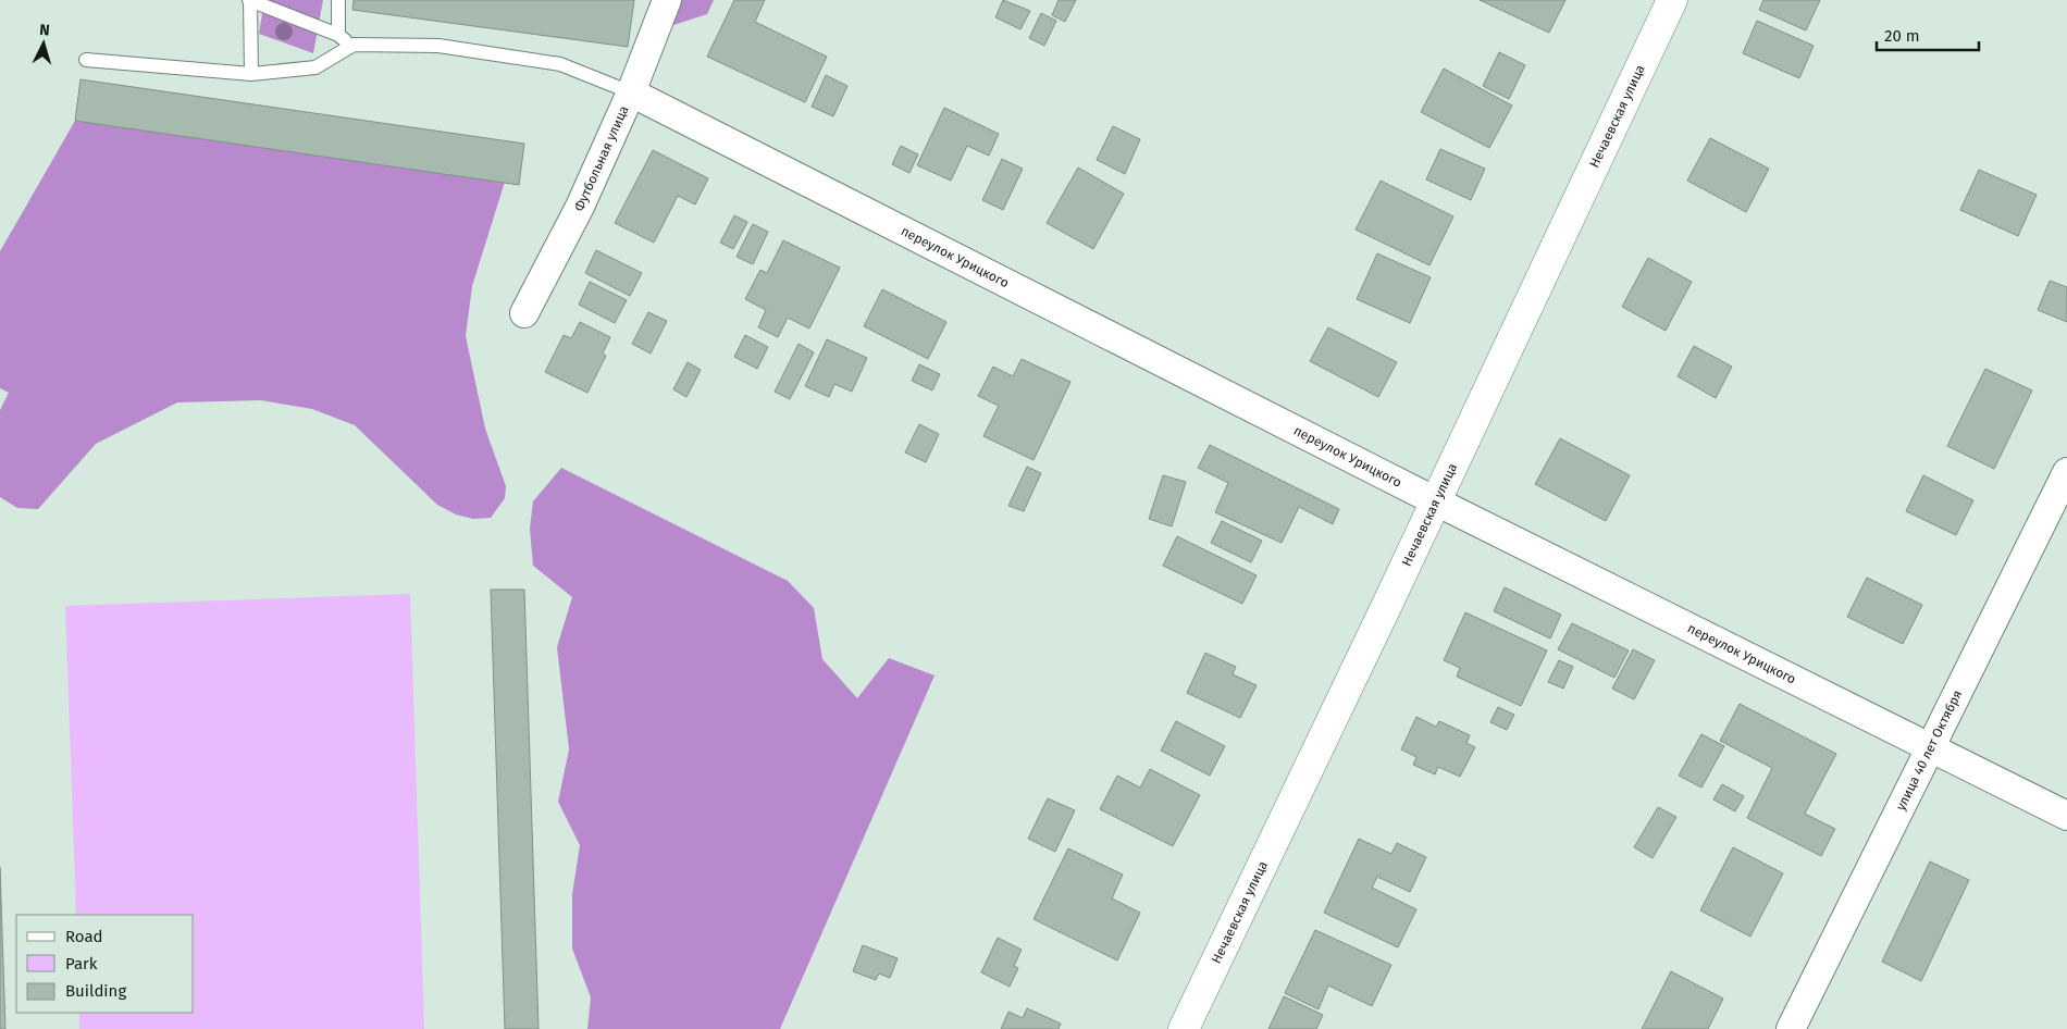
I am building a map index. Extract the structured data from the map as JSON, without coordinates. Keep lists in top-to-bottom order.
{
  "streets": {
    "street": [
      "Нечаевская улица",
      "Футбольная улица",
      "переулок Урицкого",
      "улица 40 лет Октября"
    ]
  },
  "crossings": [
    ["Нечаевская улица", "переулок Урицкого"],
    ["Футбольная улица", "переулок Урицкого"],
    ["переулок Урицкого", "улица 40 лет Октября"]
  ],
  "legend": ["Road", "Park", "Building"],
  "scale_bar": "20 m",
  "north": "top"
}
